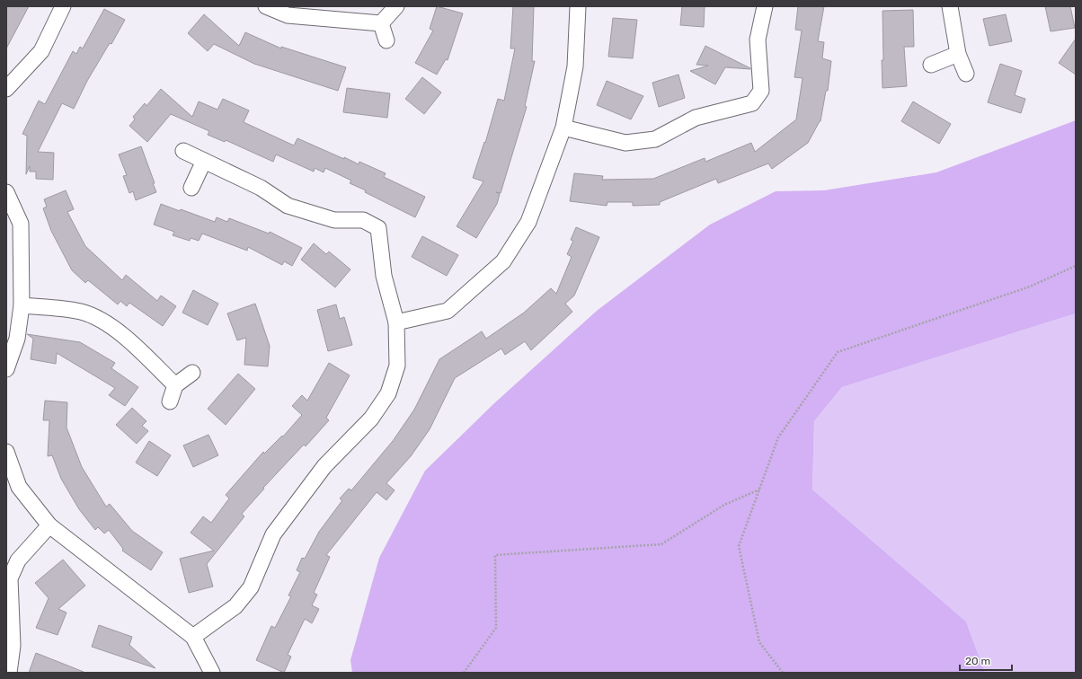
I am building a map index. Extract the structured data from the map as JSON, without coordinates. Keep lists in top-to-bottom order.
{
  "scale_bar": "20 m"
}
